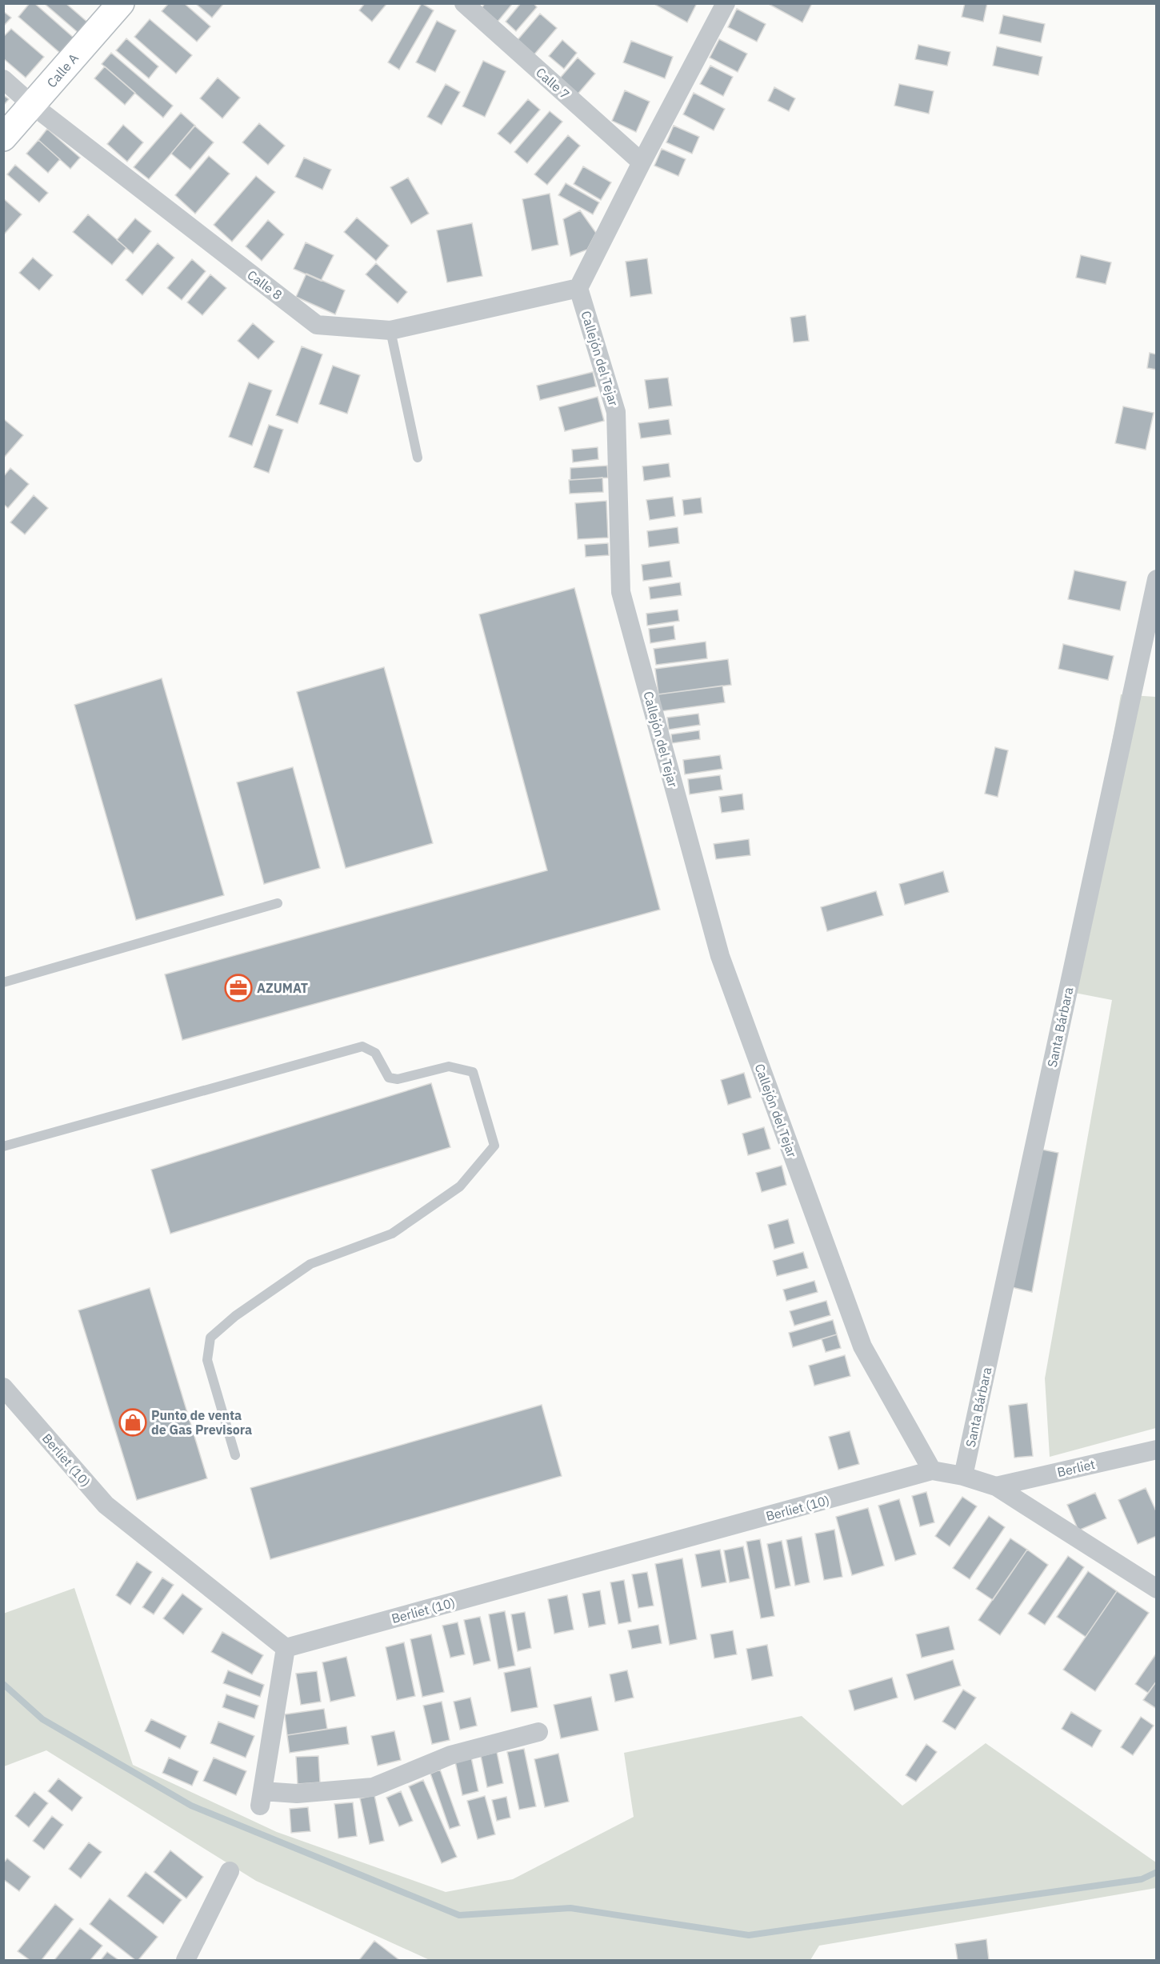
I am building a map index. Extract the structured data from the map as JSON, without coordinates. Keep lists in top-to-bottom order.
{
  "streets": {
    "street": [
      "Calle A",
      "Calle 7",
      "Calle 8",
      "Callejón del Tejar",
      "Santa Bárbara",
      "Berliet (10)",
      "Berliet"
    ]
  },
  "crossings": [
    ["Calle A", "Calle 8"],
    ["Calle 8", "Callejón del Tejar"],
    ["Callejón del Tejar", "Berliet (10)"]
  ],
  "places": {
    "office": ["AZUMAT"],
    "shop": ["Punto de venta de Gas Previsora"]
  }
}
